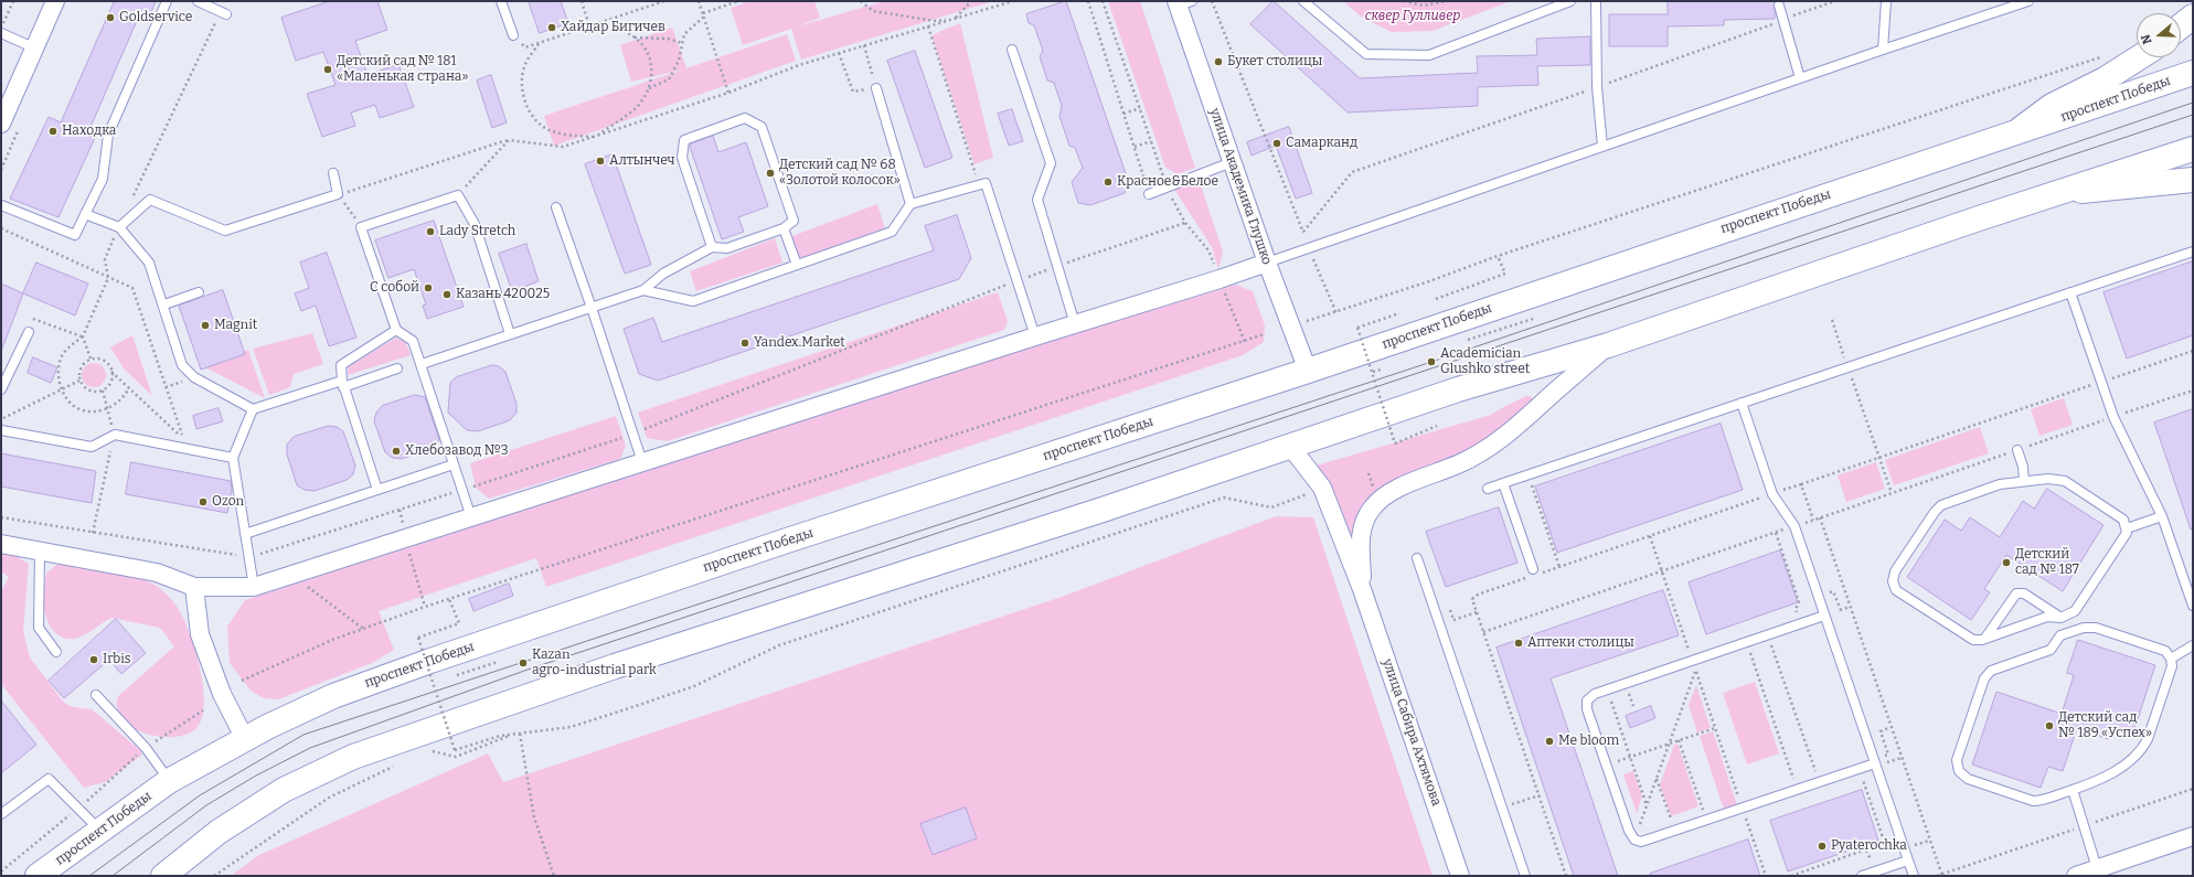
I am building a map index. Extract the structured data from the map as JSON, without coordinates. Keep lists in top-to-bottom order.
{
  "streets": {
    "main road": ["проспект Победы"],
    "street": ["улица Академика Глушко", "улица Сабира Ахтямова"]
  },
  "crossings": [
    ["проспект Победы", "улица Академика Глушко"]
  ],
  "parks": ["сквер Гулливер"],
  "places": [
    "Goldservice",
    "Хайдар Бигичев",
    "Букет столицы",
    "Детский сад № 181 «Маленькая страна»",
    "Находка",
    "Самарканд",
    "Алтынчеч",
    "Детский сад № 68 «Золотой колосок»",
    "Красное&Белое",
    "Lady Stretch",
    "С собой",
    "Казань 420025",
    "Magnit",
    "Yandex.Market",
    "Academician Glushko street",
    "Хлебозавод №3",
    "Ozon",
    "Детский сад № 187",
    "Аптеки столицы",
    "Irbis",
    "Kazan agro-industrial park",
    "Детский сад № 189 «Успех»",
    "Me bloom",
    "Pyaterochka"
  ],
  "north": "left"
}
